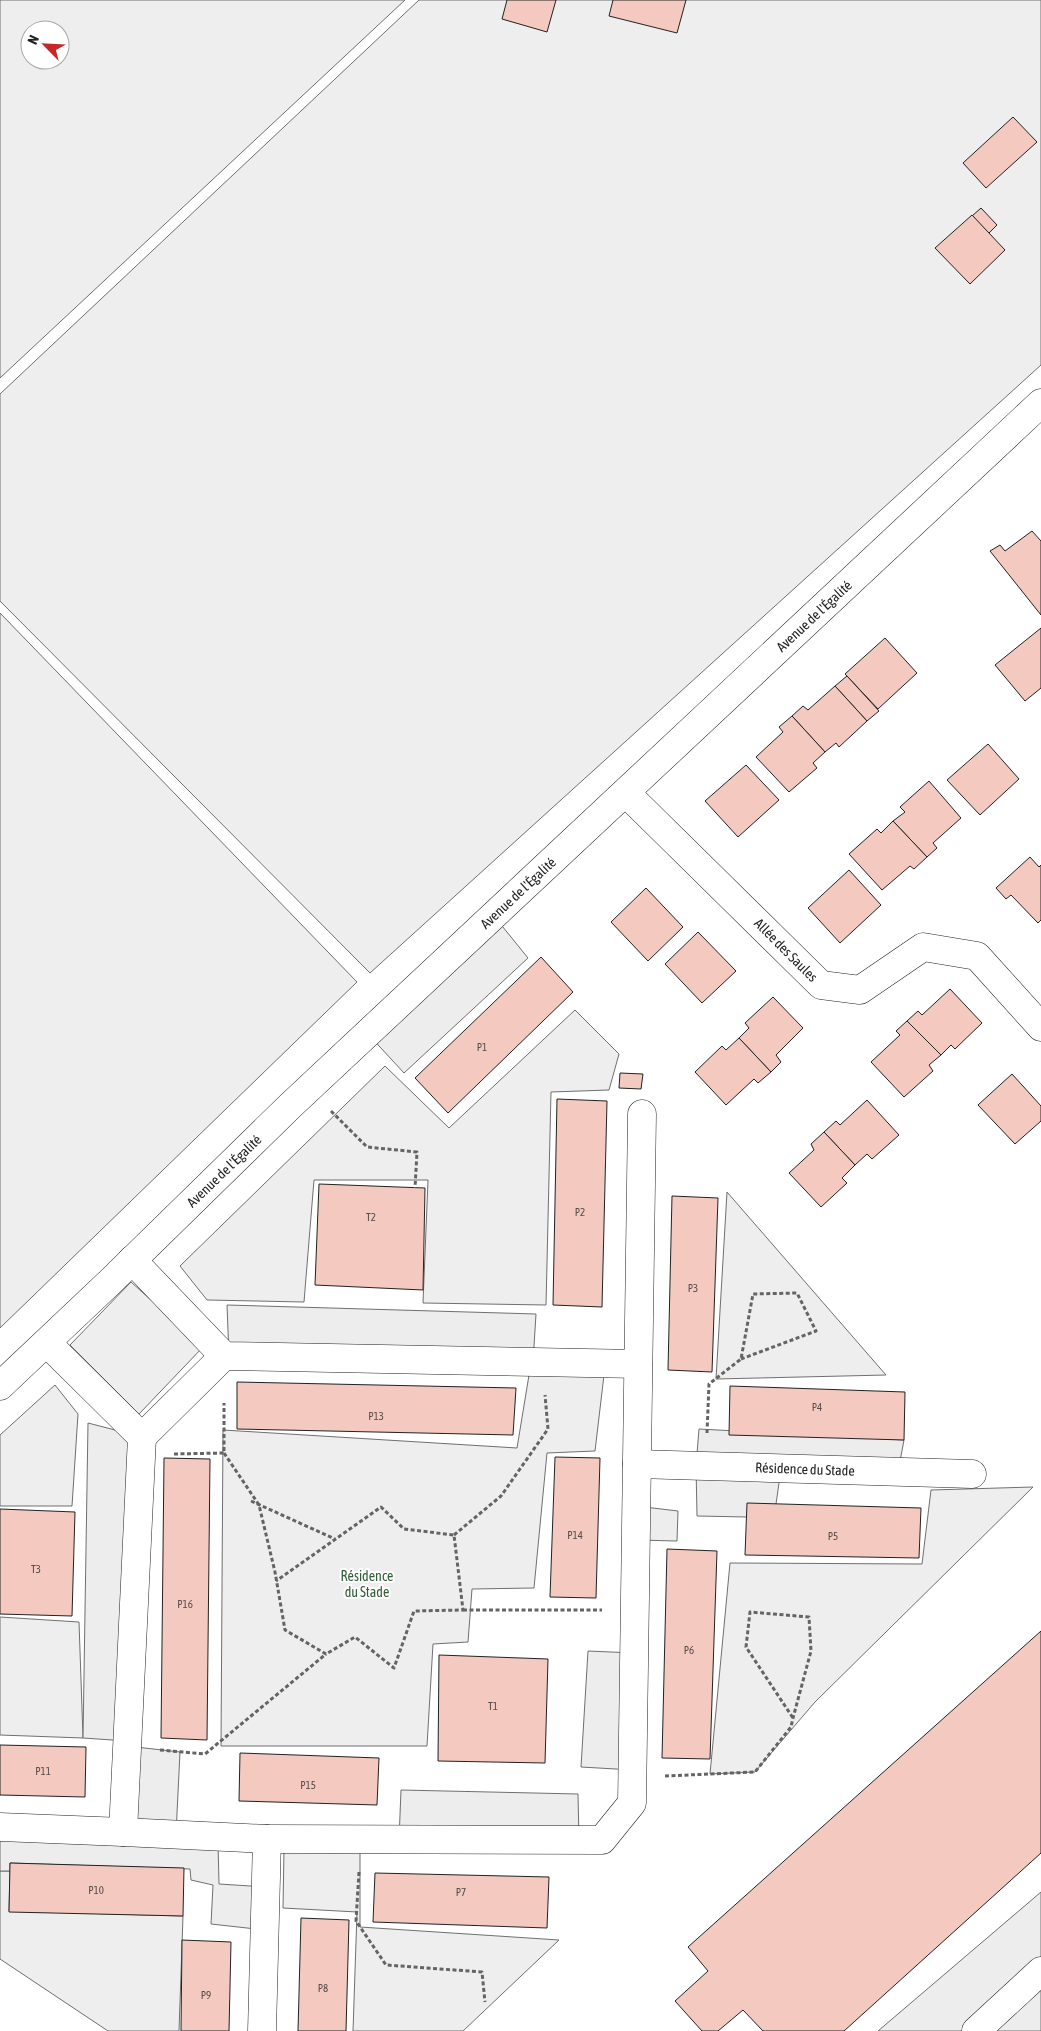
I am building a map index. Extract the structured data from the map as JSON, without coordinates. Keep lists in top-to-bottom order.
{
  "streets": {
    "street": ["Avenue de l'Égalité", "Allée des Saules", "Résidence du Stade"]
  },
  "crossings": [
    ["Avenue de l'Égalité", "Allée des Saules"]
  ],
  "parks": ["Résidence du Stade"],
  "house_numbers": [
    "P1",
    "P2",
    "T2",
    "P3",
    "P4",
    "P13",
    "P14",
    "P5",
    "T3",
    "P16",
    "P6",
    "T1",
    "P11",
    "P15",
    "P10",
    "P7",
    "P8",
    "P9"
  ],
  "north": "top left"
}
